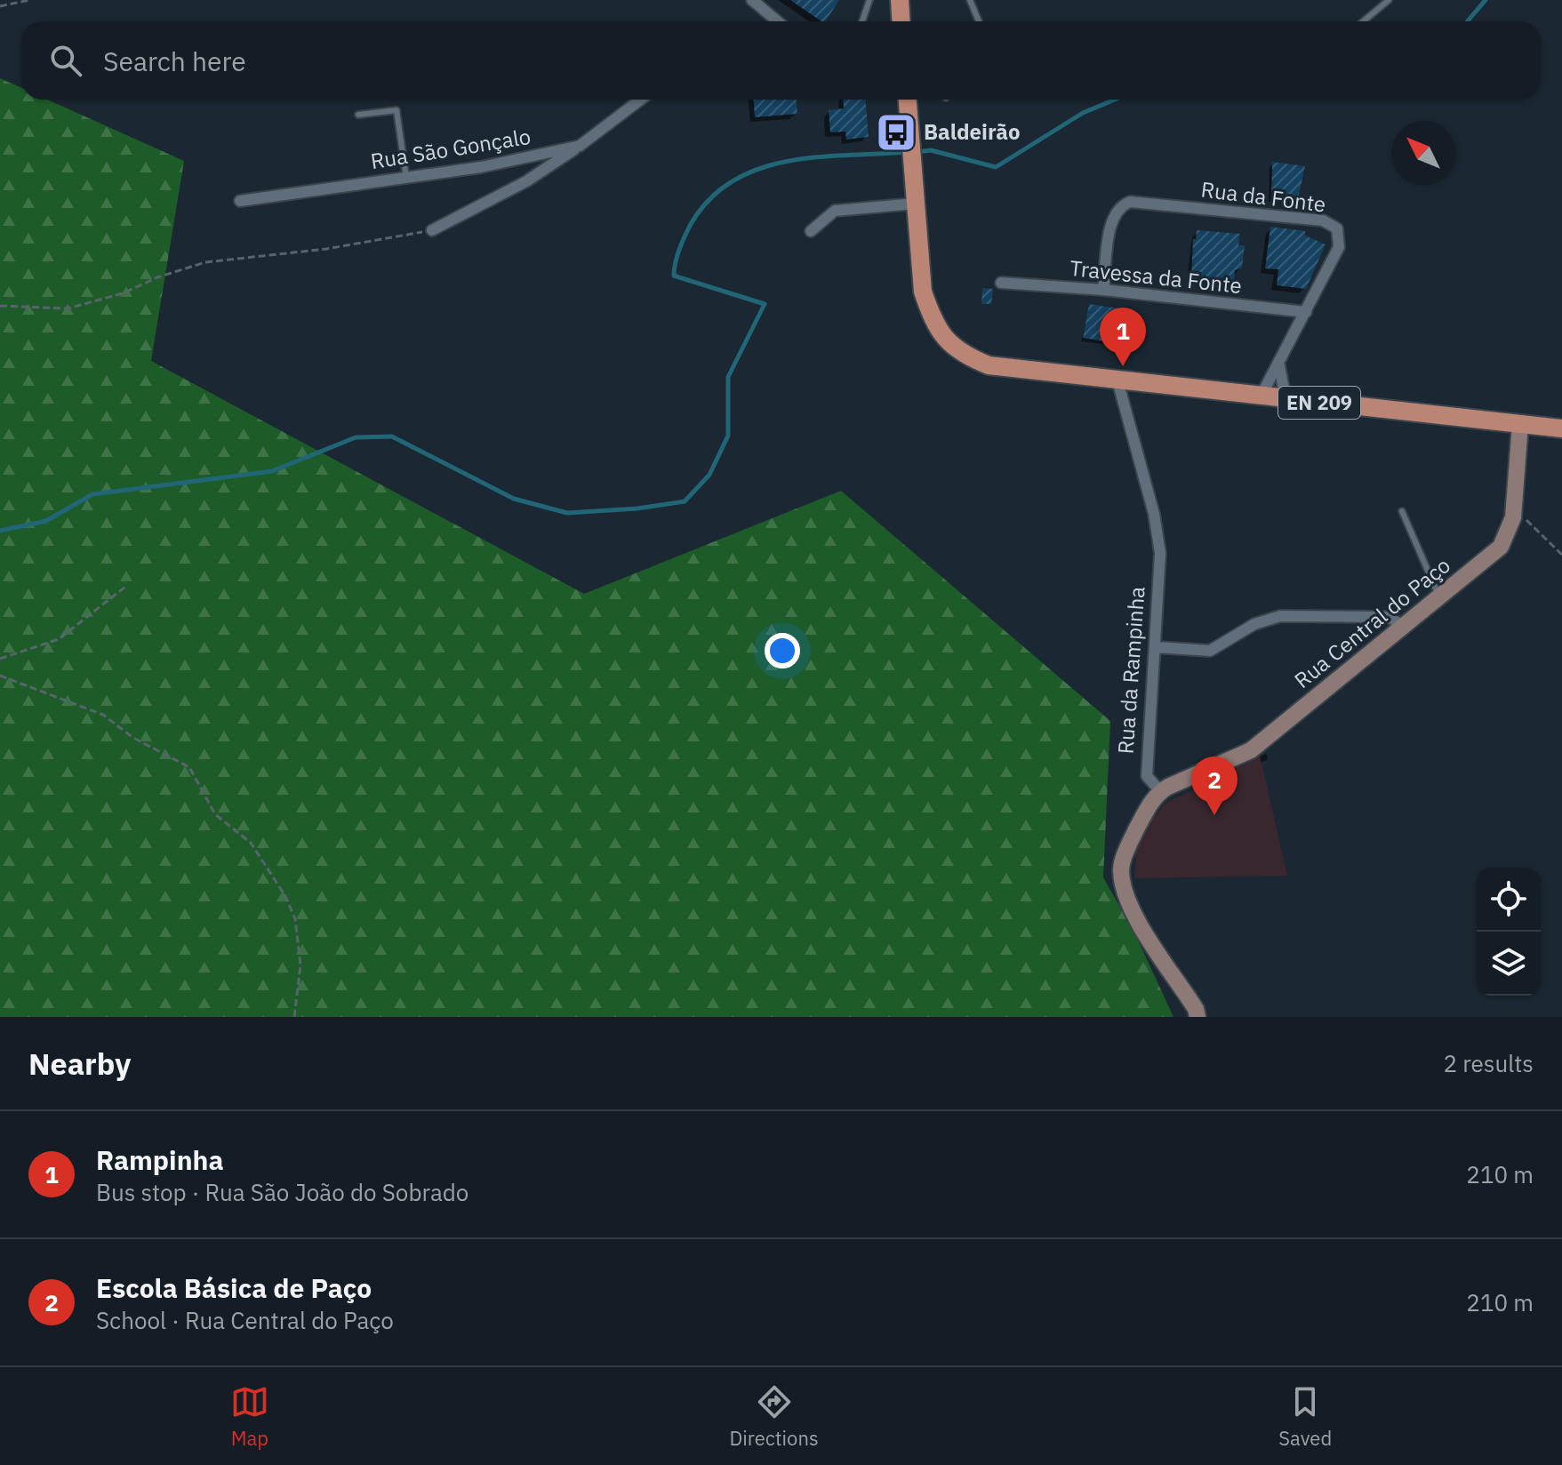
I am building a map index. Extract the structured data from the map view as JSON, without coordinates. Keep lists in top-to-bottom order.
{
  "streets": {
    "main road": ["EN 209"],
    "street": [
      "Rua São Gonçalo",
      "Rua da Fonte",
      "Travessa da Fonte",
      "Rua Central do Paço",
      "Rua da Rampinha"
    ]
  },
  "crossings": [
    ["Rua da Fonte", "Travessa da Fonte"],
    ["Rua da Fonte", "EN 209"],
    ["EN 209", "Rua Central do Paço"],
    ["EN 209", "Rua da Rampinha"],
    ["Rua Central do Paço", "Rua da Rampinha"]
  ],
  "places": {
    "bus stop": ["Baldeirão"]
  },
  "north": "top left",
  "page": {
    "search": "Search here",
    "pins": ["1", "2"],
    "heading": ["Nearby", "2 results"],
    "list": [
      {
        "mark": "1",
        "name": "Rampinha",
        "note": "Bus stop · Rua São João do Sobrado",
        "value": "210 m"
      },
      {
        "mark": "2",
        "name": "Escola Básica de Paço",
        "note": "School · Rua Central do Paço",
        "value": "210 m"
      }
    ],
    "nav": ["Map", "Directions", "Saved"]
  }
}
